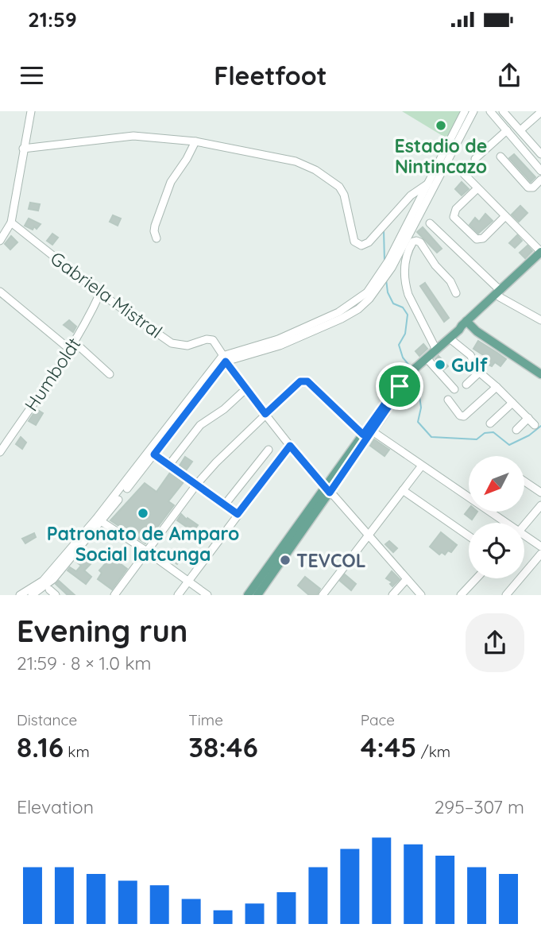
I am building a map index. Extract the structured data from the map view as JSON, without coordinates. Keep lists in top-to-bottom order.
{
  "streets": {
    "street": ["Gabriela Mistral", "Humboldt"]
  },
  "crossings": [
    ["Gabriela Mistral", "Humboldt"]
  ],
  "places": [
    "Estadio de Nintincazo",
    "Gulf",
    "Patronato de Amparo Social latcunga",
    "TEVCOL"
  ],
  "north": "bottom left",
  "page": {
    "status": "21:59",
    "header": "Fleetfoot",
    "heading": ["Evening run", "21:59 · 8 × 1.0 km"],
    "stats": [
      ["Distance", "8.16 km"],
      ["Time", "38:46"],
      ["Pace", "4:45 /km"]
    ],
    "chart": ["Elevation", "295–307 m"]
  }
}
